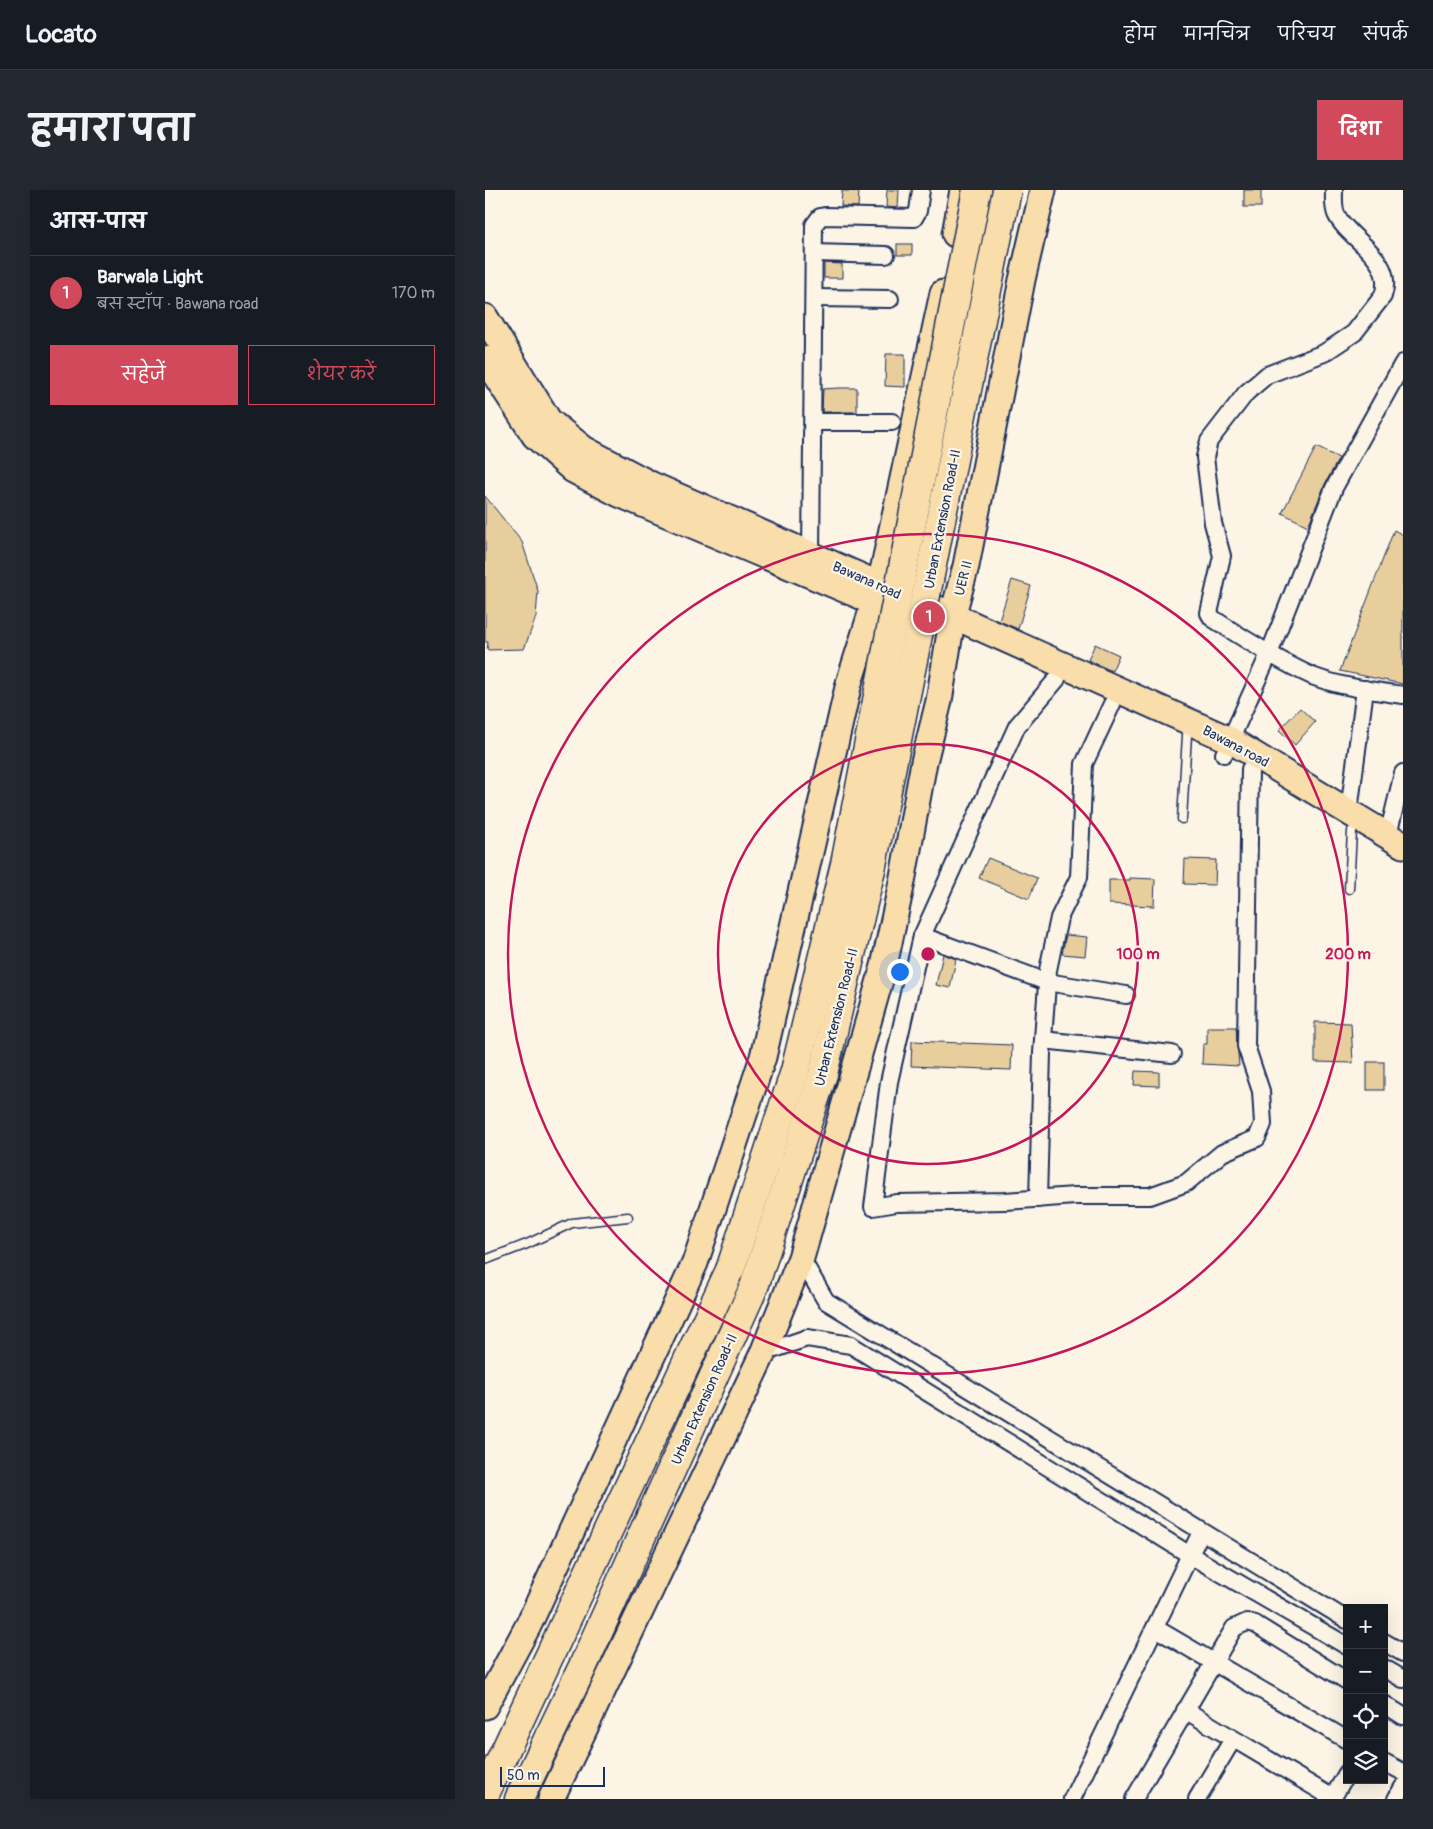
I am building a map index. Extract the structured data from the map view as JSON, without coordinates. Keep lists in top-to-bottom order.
{
  "streets": {
    "highway": ["Urban Extension Road-II"],
    "main road": ["UER II", "Bawana road"]
  },
  "crossings": [
    ["UER II", "Bawana road"]
  ],
  "scale_bar": "50 m",
  "page": {
    "header": "Locato",
    "nav": [
      "होम",
      "मानचित्र",
      "परिचय",
      "संपर्क"
    ],
    "title": "हमारा पता",
    "buttons": [
      "दिशा",
      ["सहेजें", "शेयर करें"]
    ],
    "heading": "आस-पास",
    "list": [
      {
        "mark": "1",
        "name": "Barwala Light",
        "note": "बस स्टॉप · Bawana road",
        "value": "170 m"
      }
    ],
    "pins": "1",
    "map_buttons": ["+", "−"],
    "scale": "50 m"
  },
  "rings": ["100 m", "200 m"]
}
